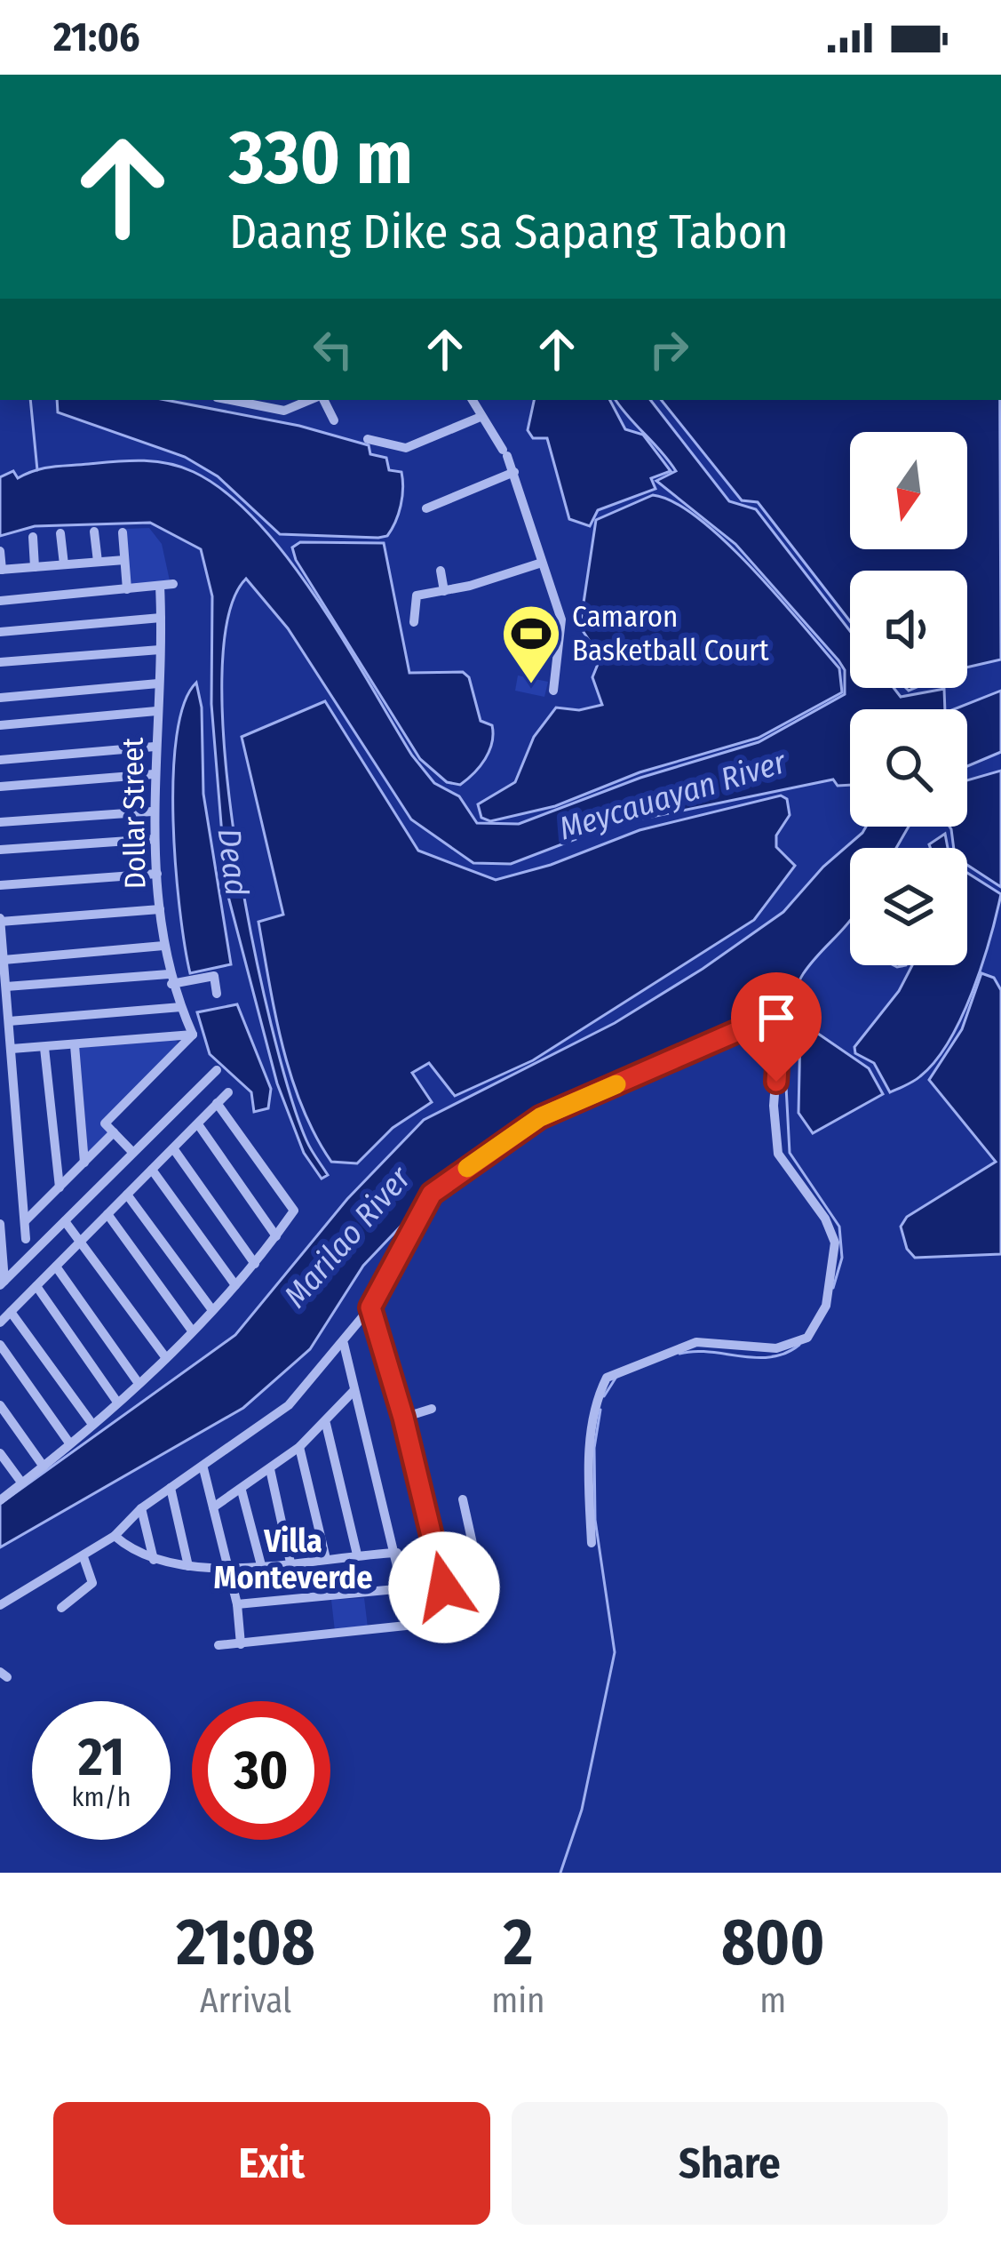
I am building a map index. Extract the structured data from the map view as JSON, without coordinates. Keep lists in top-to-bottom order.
{
  "streets": {
    "street": ["Dollar Street"]
  },
  "districts": ["Villa Monteverde"],
  "water": ["Meycauayan River", "Dead", "Marilao River"],
  "places": {
    "sports": ["Camaron Basketball Court"]
  },
  "north": "bottom",
  "page": {
    "status": "21:06",
    "turn": ["330 m", "Daang Dike sa Sapang Tabon"],
    "speed": "21 km/h",
    "limit": "30",
    "eta": [
      "21:08",
      "Arrival",
      "2",
      "min",
      "800",
      "m"
    ],
    "buttons": ["Exit", "Share"]
  }
}
